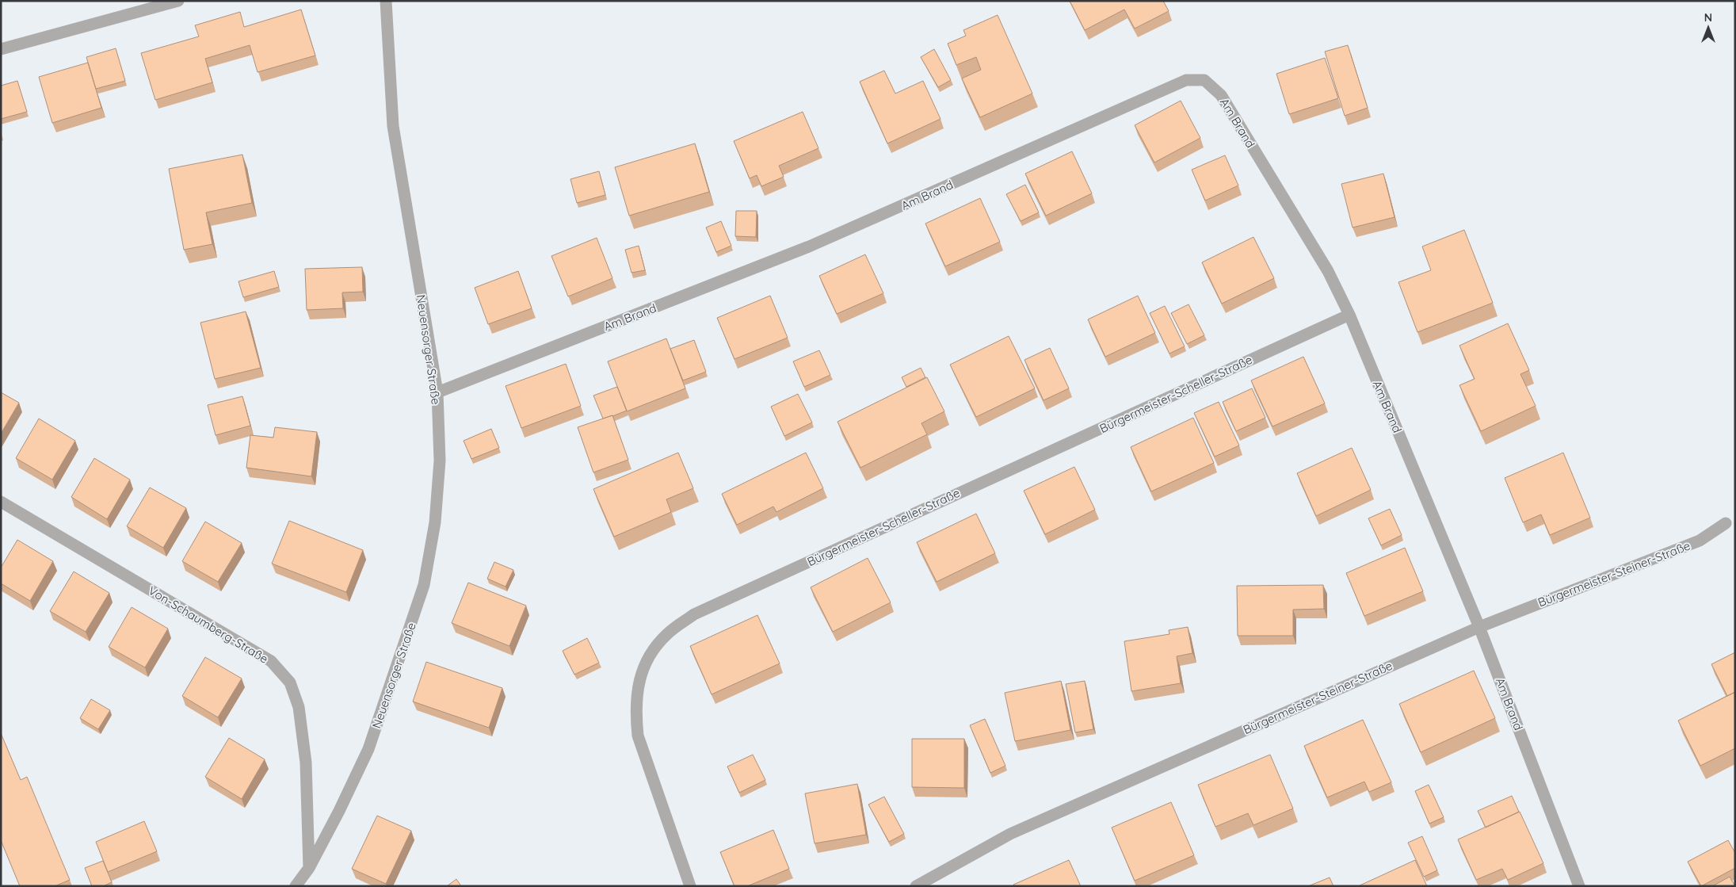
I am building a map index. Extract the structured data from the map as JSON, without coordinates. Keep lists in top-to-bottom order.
{
  "streets": {
    "street": [
      "Am Brand",
      "Neuensorger Straße",
      "Bürgermeister-Scheller-Straße",
      "Bürgermeister-Steiner-Straße",
      "Von-Schaumberg-Straße"
    ]
  },
  "crossings": [
    ["Am Brand", "Neuensorger Straße"],
    ["Am Brand", "Bürgermeister-Scheller-Straße"],
    ["Am Brand", "Bürgermeister-Steiner-Straße"],
    ["Neuensorger Straße", "Von-Schaumberg-Straße"]
  ],
  "north": "top"
}
